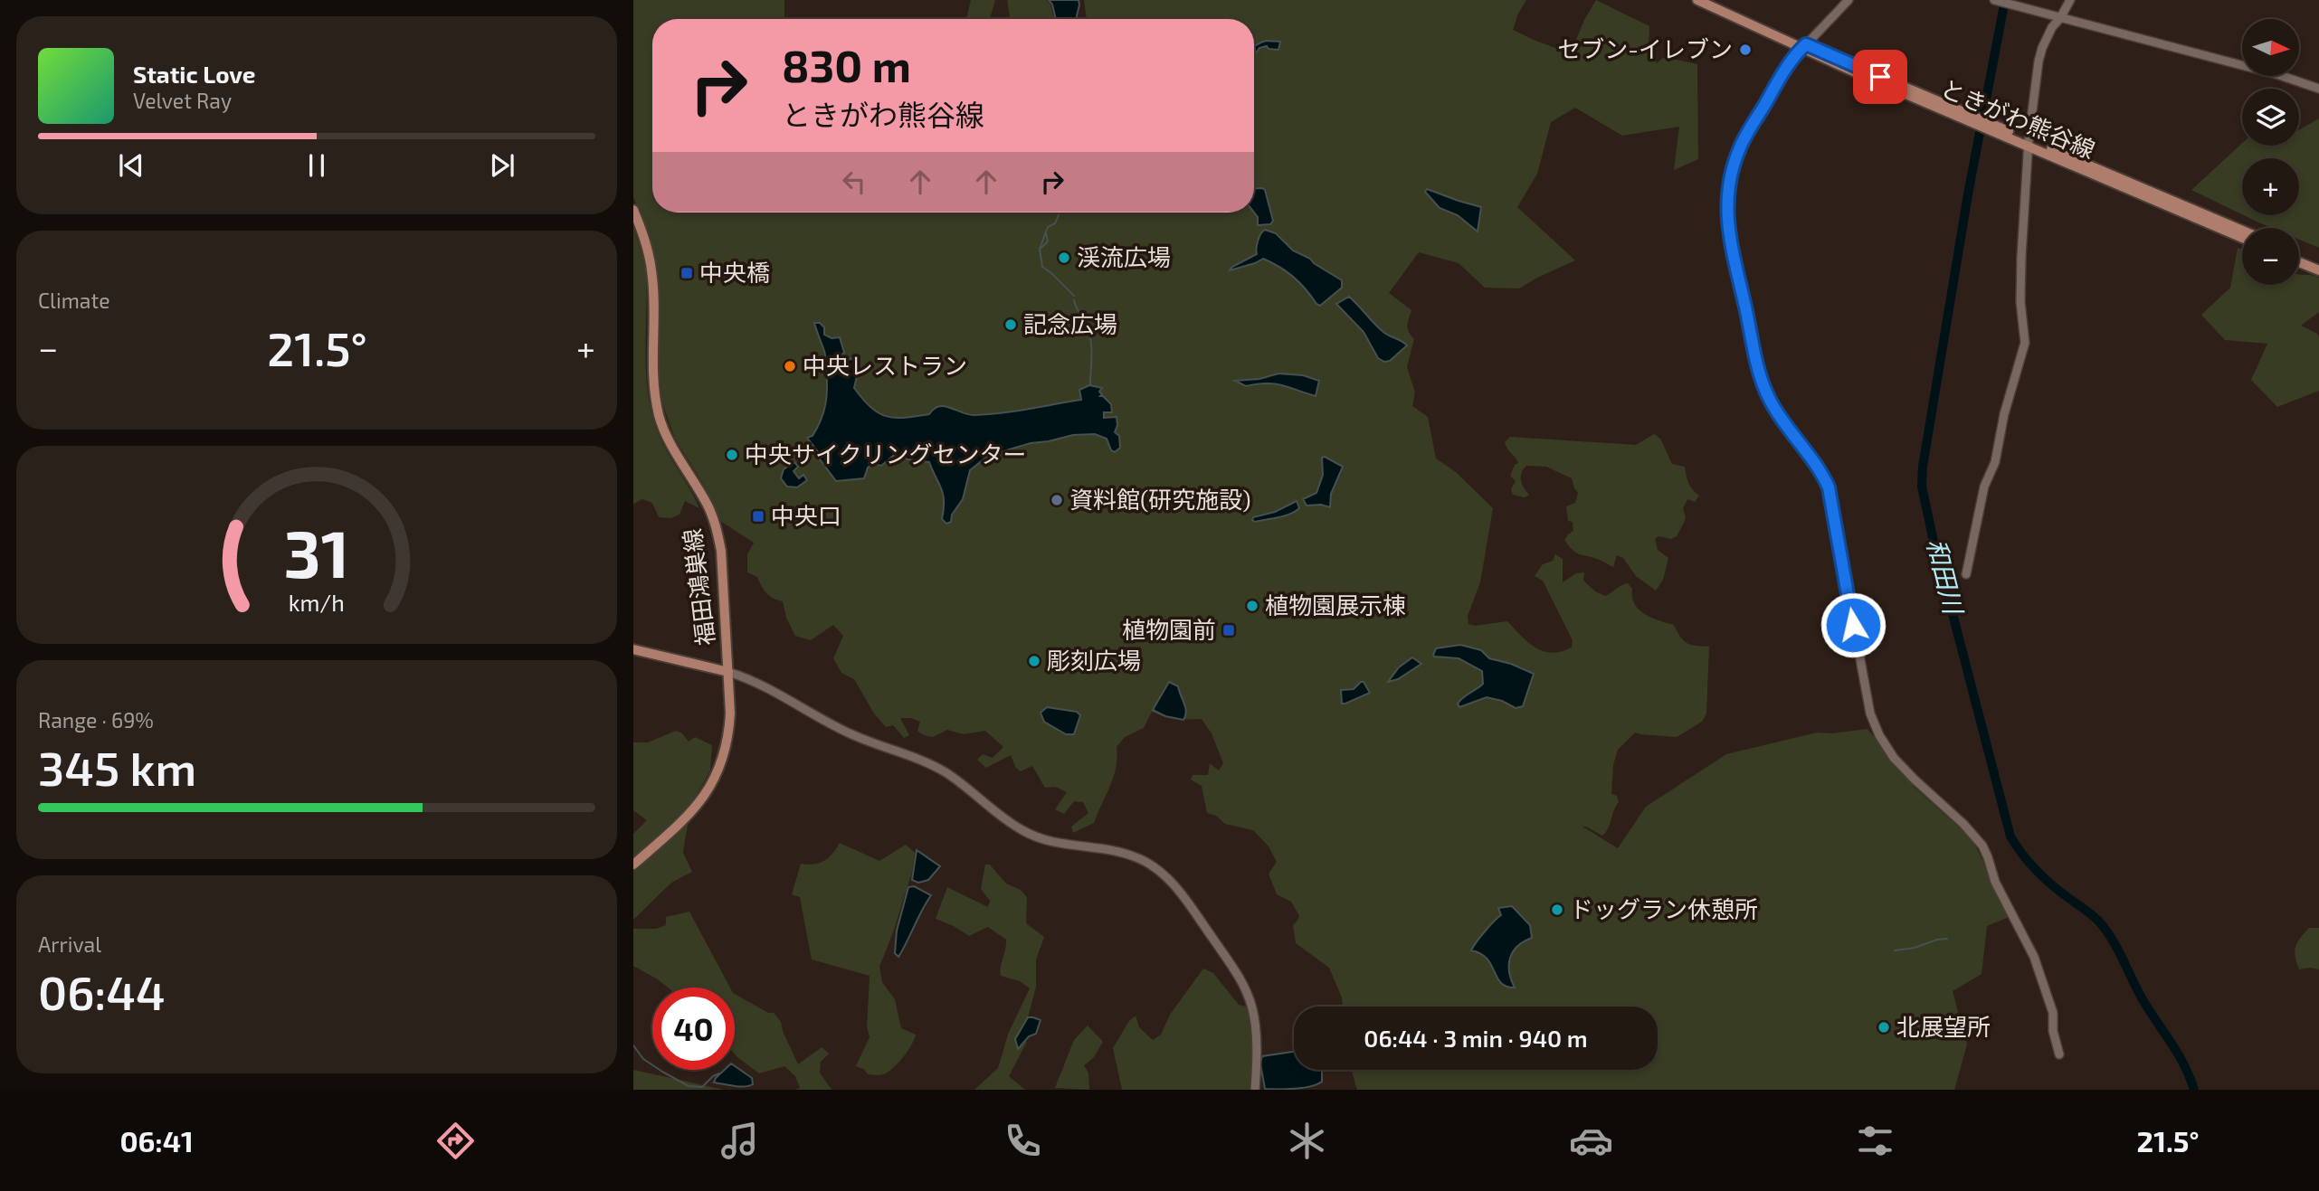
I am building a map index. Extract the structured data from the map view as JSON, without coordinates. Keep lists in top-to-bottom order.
{
  "streets": {
    "main road": ["ときがわ熊谷線", "福田鴻巣線"]
  },
  "water": ["和田川"],
  "places": {
    "other": [
      "セブン-イレブン",
      "渓流広場",
      "記念広場",
      "中央レストラン",
      "中央サイクリングセンター",
      "資料館(研究施設)",
      "植物園展示棟",
      "彫刻広場",
      "ドッグラン休憩所",
      "北展望所"
    ],
    "transit": ["中央橋", "中央口", "植物園前"]
  },
  "north": "right",
  "page": {
    "map_buttons": ["+", "−"],
    "turn": ["830 m", "ときがわ熊谷線"],
    "song": ["Static Love", "Velvet Ray"],
    "tile": [
      "Climate",
      ["Range · 69%", "345 km"],
      ["Arrival", "06:44"]
    ],
    "heat": ["−", "21.5°", "+"],
    "limit": "40",
    "trip": "06:44 · 3 min · 940 m",
    "tabs": ["06:41", "21.5°"],
    "gauge": ["31", "km/h"]
  }
}
